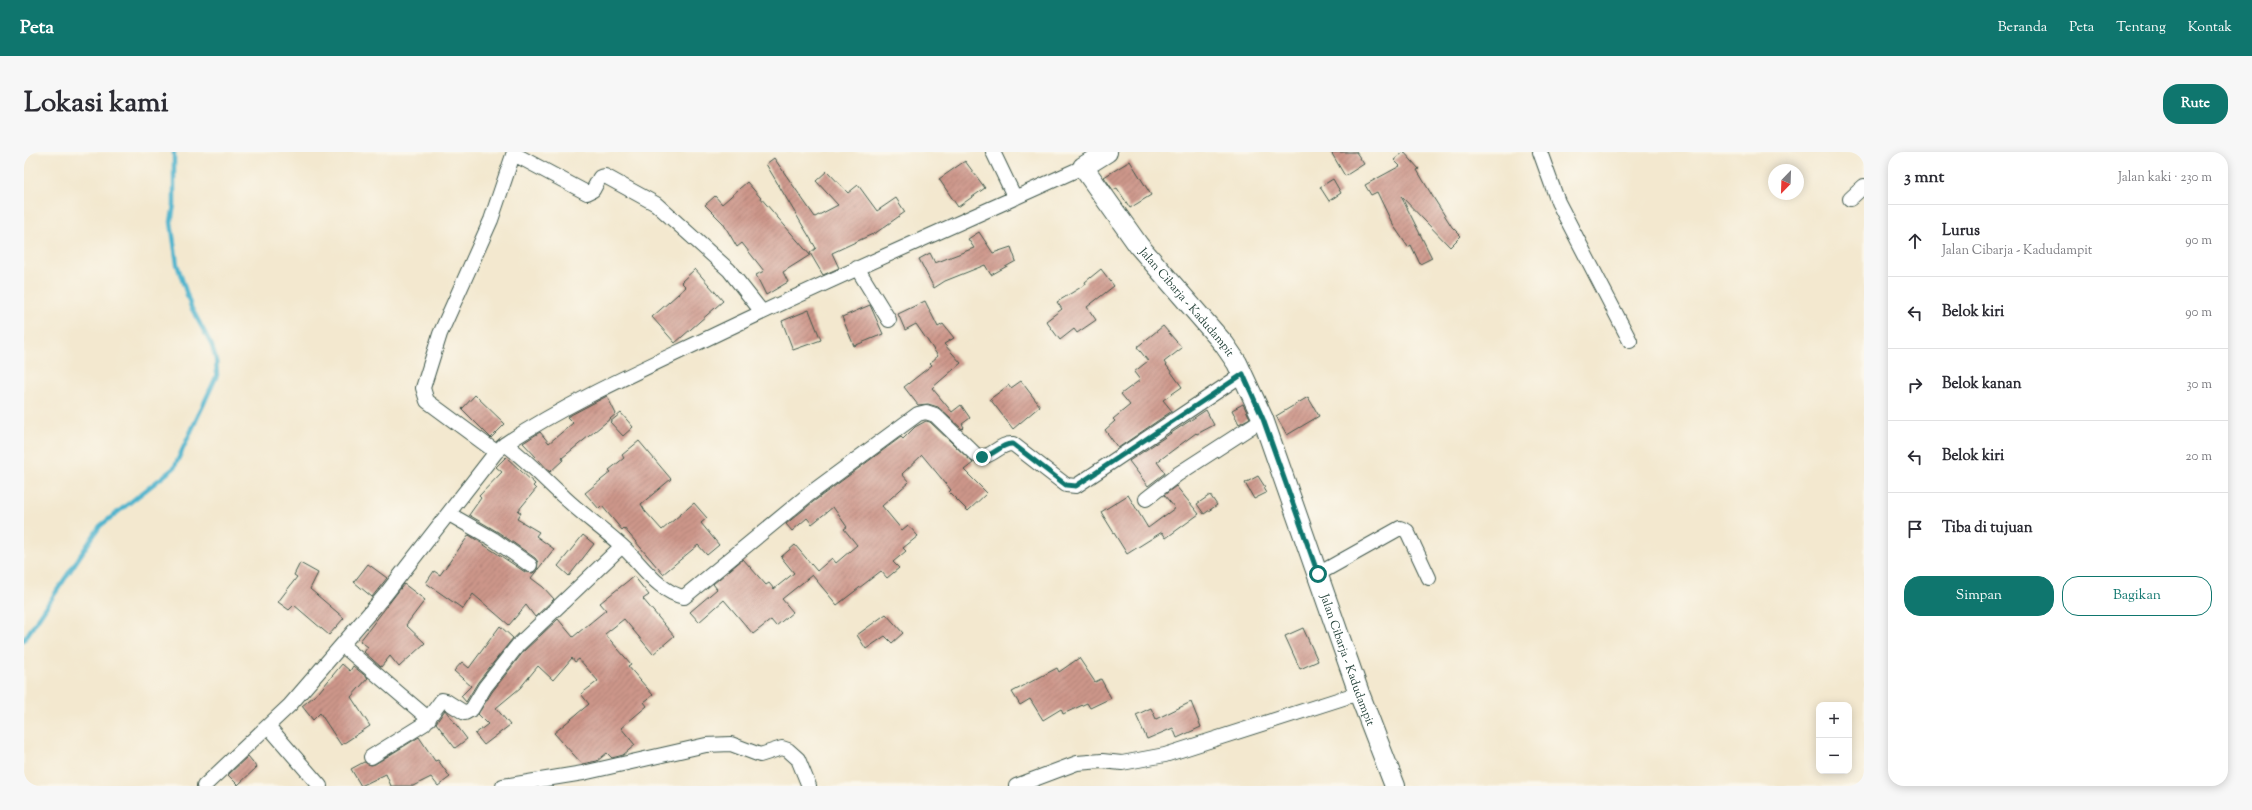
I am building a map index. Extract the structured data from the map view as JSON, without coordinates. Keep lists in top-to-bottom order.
{
  "streets": {
    "street": ["Jalan Cibarja - Kadudampit"]
  },
  "north": "bottom left",
  "page": {
    "header": "Peta",
    "nav": [
      "Beranda",
      "Peta",
      "Tentang",
      "Kontak"
    ],
    "title": "Lokasi kami",
    "buttons": [
      "Rute",
      ["Simpan", "Bagikan"]
    ],
    "heading": ["3 mnt", "Jalan kaki · 230 m"],
    "list": [
      ["Lurus", "Jalan Cibarja - Kadudampit", "90 m"],
      ["Belok kiri", "90 m"],
      ["Belok kanan", "30 m"],
      ["Belok kiri", "20 m"],
      "Tiba di tujuan"
    ],
    "map_buttons": ["+", "−"]
  }
}
